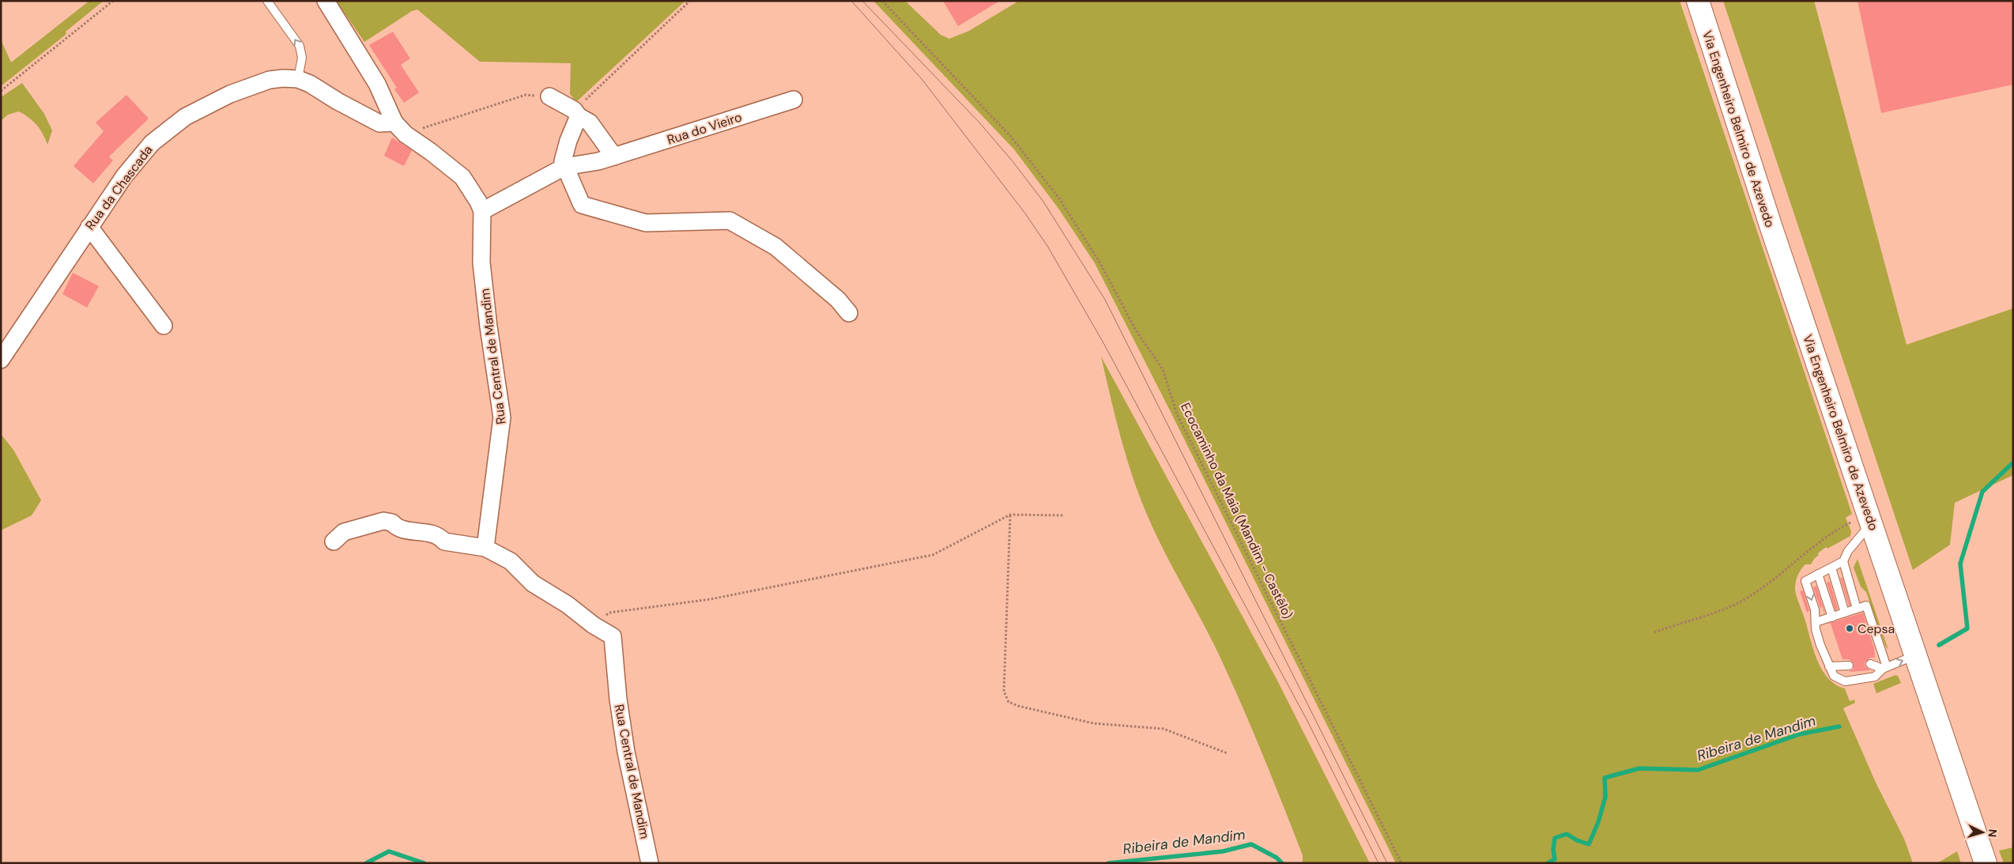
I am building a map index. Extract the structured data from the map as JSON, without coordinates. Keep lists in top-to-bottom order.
{
  "streets": {
    "main road": ["Via Engenheiro Belmiro de Azevedo"],
    "street": ["Rua do Vieiro", "Rua da Chascada", "Rua Central de Mandim"],
    "path": ["Ecocaminho da Maia (Mandim - Castêlo)"]
  },
  "crossings": [
    ["Rua do Vieiro", "Rua Central de Mandim"],
    ["Rua da Chascada", "Rua Central de Mandim"]
  ],
  "water": ["Ribeira de Mandim"],
  "places": ["Cepsa"],
  "north": "right"
}
